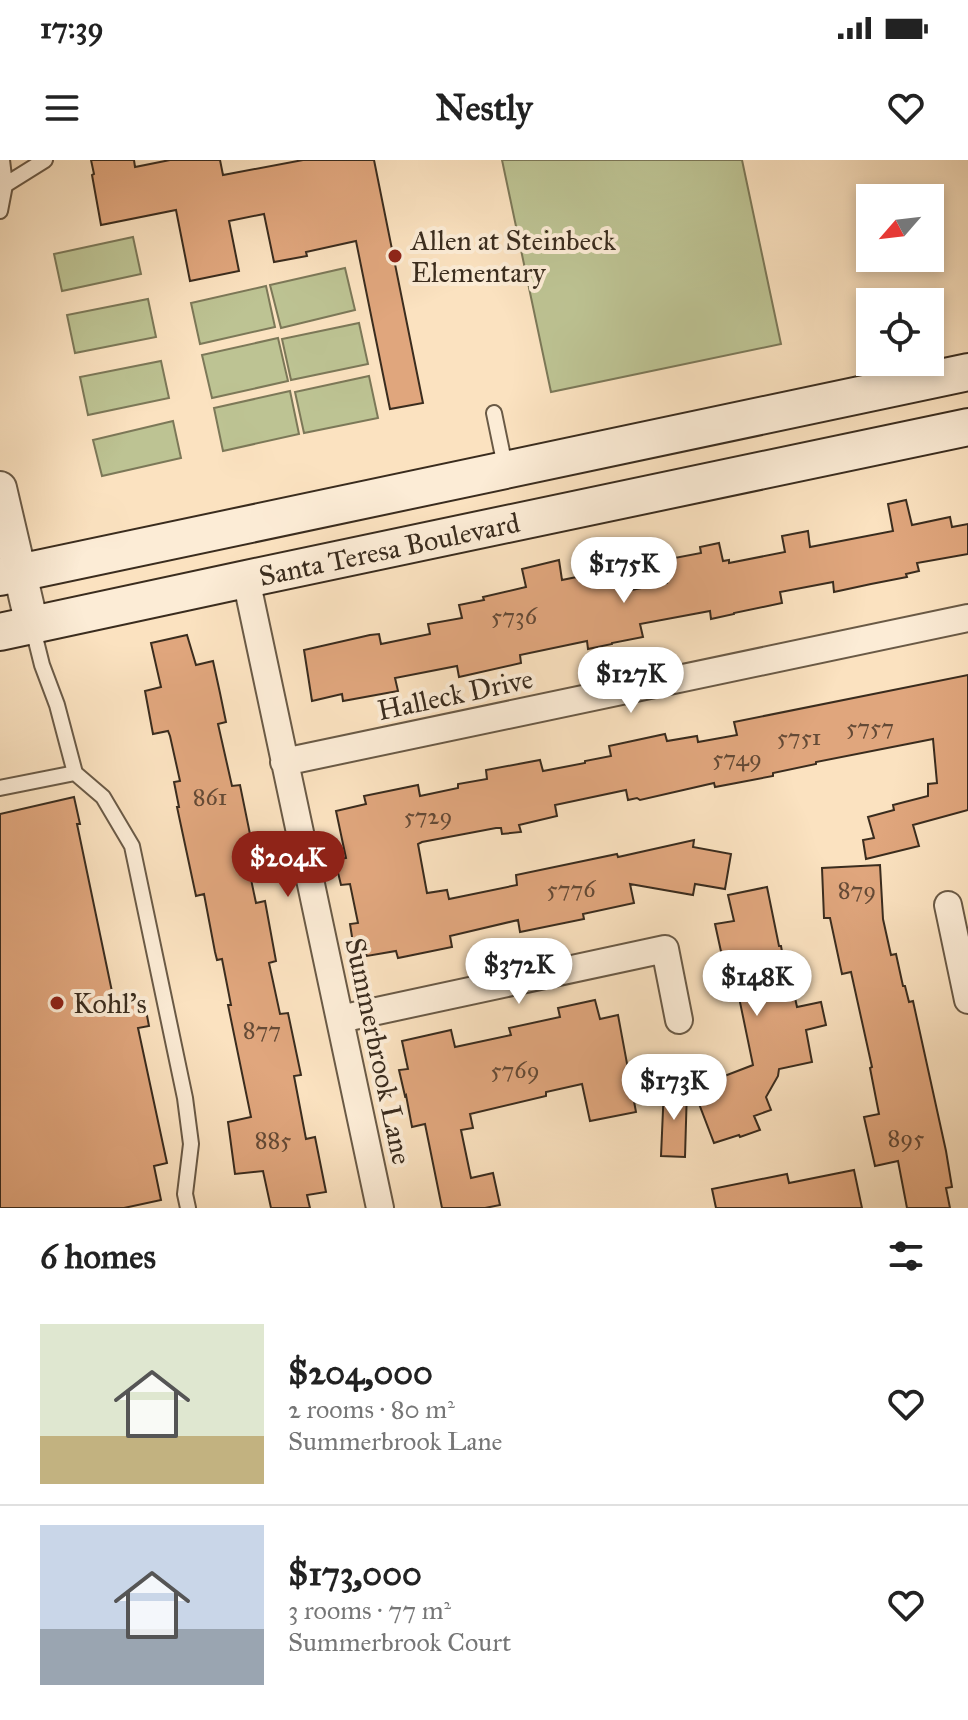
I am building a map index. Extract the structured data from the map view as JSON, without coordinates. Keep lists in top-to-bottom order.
{
  "streets": {
    "main road": ["Santa Teresa Boulevard"],
    "street": ["Halleck Drive", "Summerbrook Lane"]
  },
  "crossings": [
    ["Santa Teresa Boulevard", "Summerbrook Lane"],
    ["Halleck Drive", "Summerbrook Lane"]
  ],
  "places": ["Allen at Steinbeck Elementary", "Kohl's"],
  "house_numbers": [
    "5736",
    "5757",
    "5751",
    "5749",
    "861",
    "5729",
    "5776",
    "879",
    "877",
    "5769",
    "895",
    "885"
  ],
  "north": "bottom left",
  "page": {
    "status": "17:39",
    "header": "Nestly",
    "price": [
      "$175K",
      "$127K",
      "$204K",
      "$372K",
      "$148K",
      "$173K"
    ],
    "heading": "6 homes",
    "list": [
      {
        "name": "$204,000",
        "note": "2 rooms · 80 m² · Summerbrook Lane"
      },
      {
        "name": "$173,000",
        "note": "3 rooms · 77 m² · Summerbrook Court"
      }
    ]
  }
}
